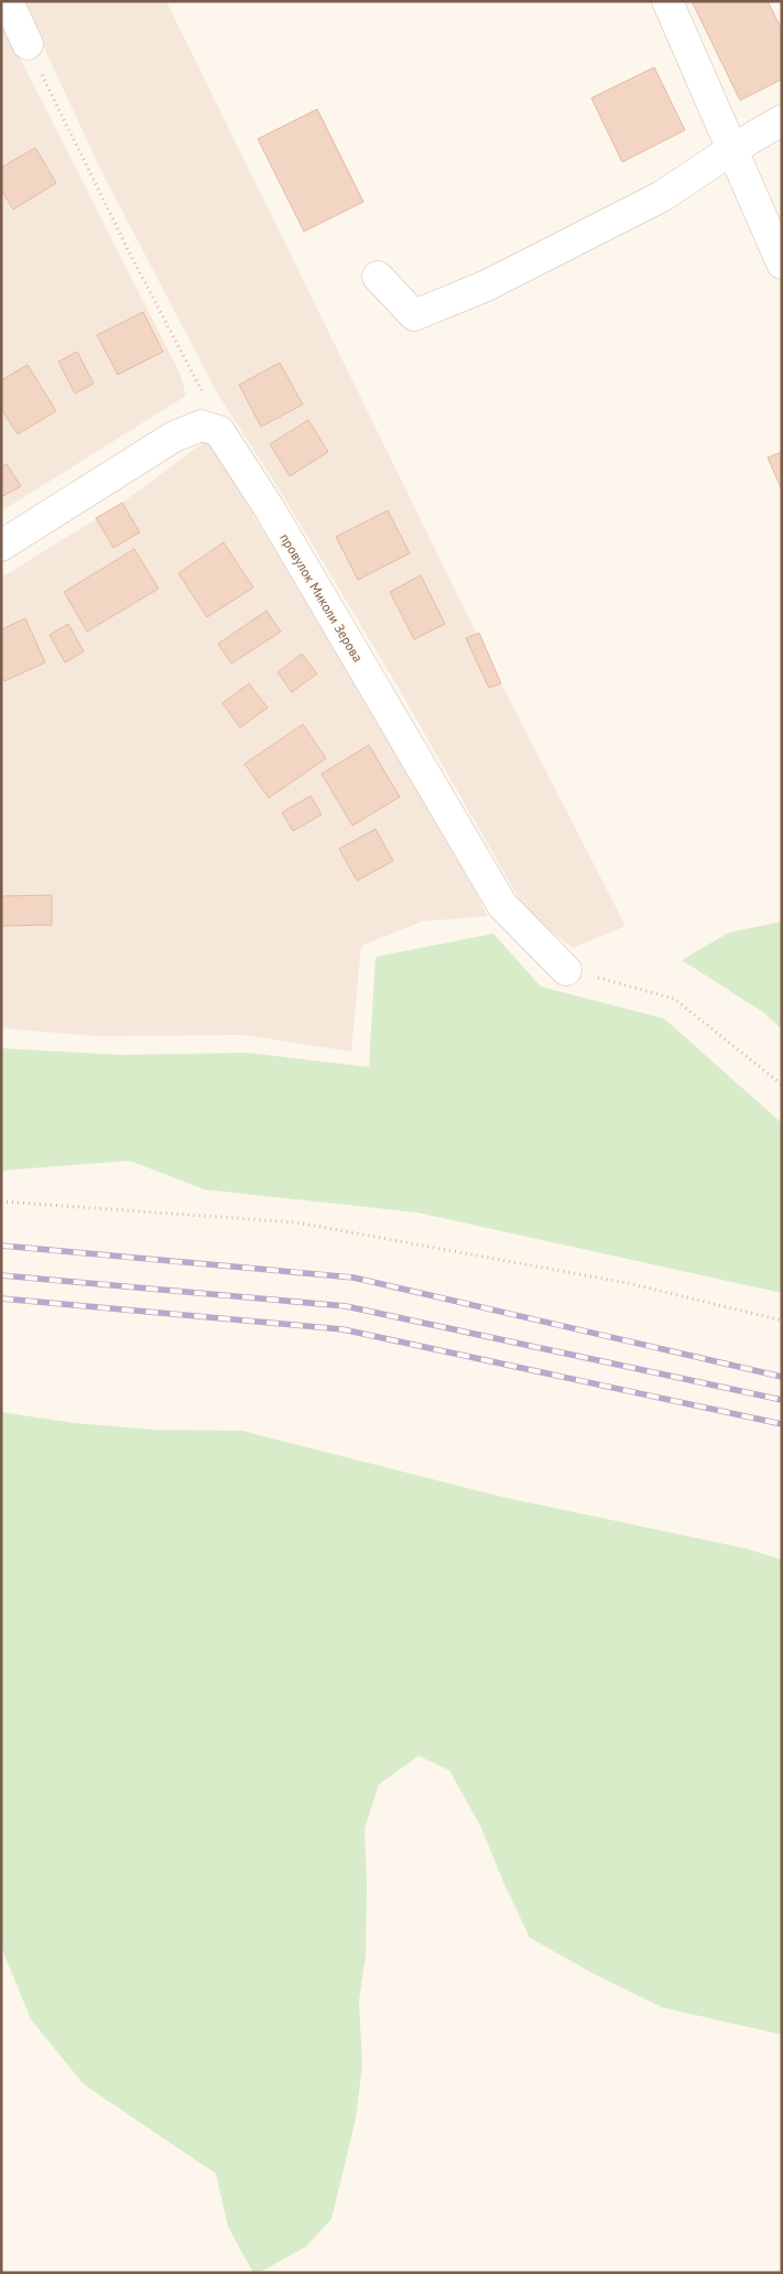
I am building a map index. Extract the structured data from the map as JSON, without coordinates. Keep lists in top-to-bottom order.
{
  "streets": {
    "street": ["провулок Миколи Зерова"]
  }
}
